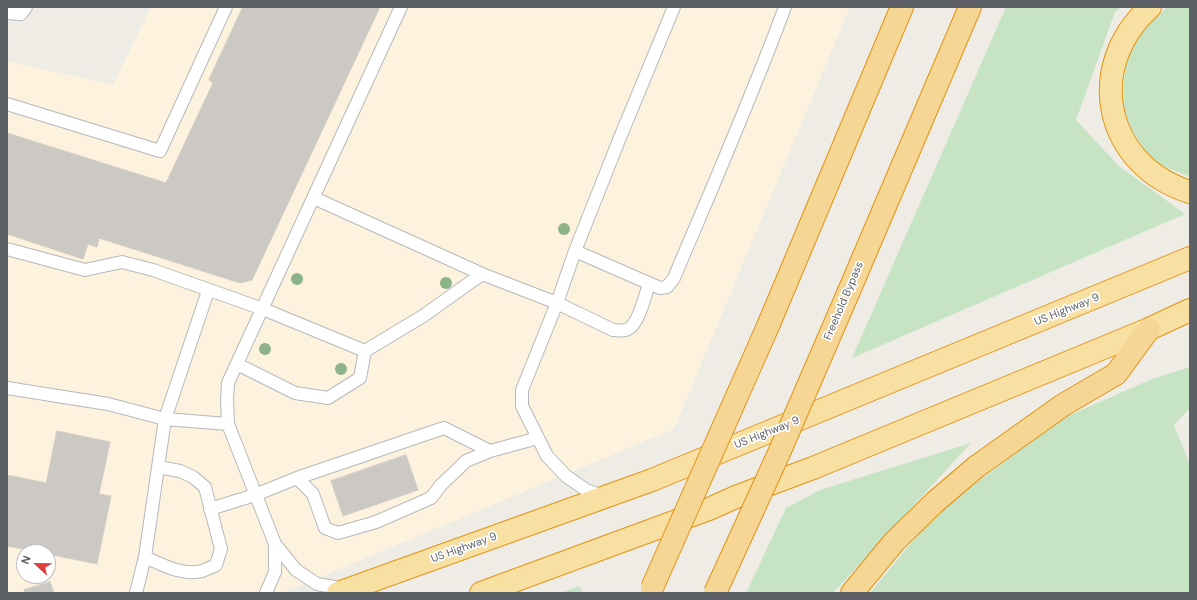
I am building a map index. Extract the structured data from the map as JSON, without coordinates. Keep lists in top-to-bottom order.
{
  "streets": {
    "highway": ["Freehold Bypass", "US Highway 9"]
  },
  "north": "left"
}
